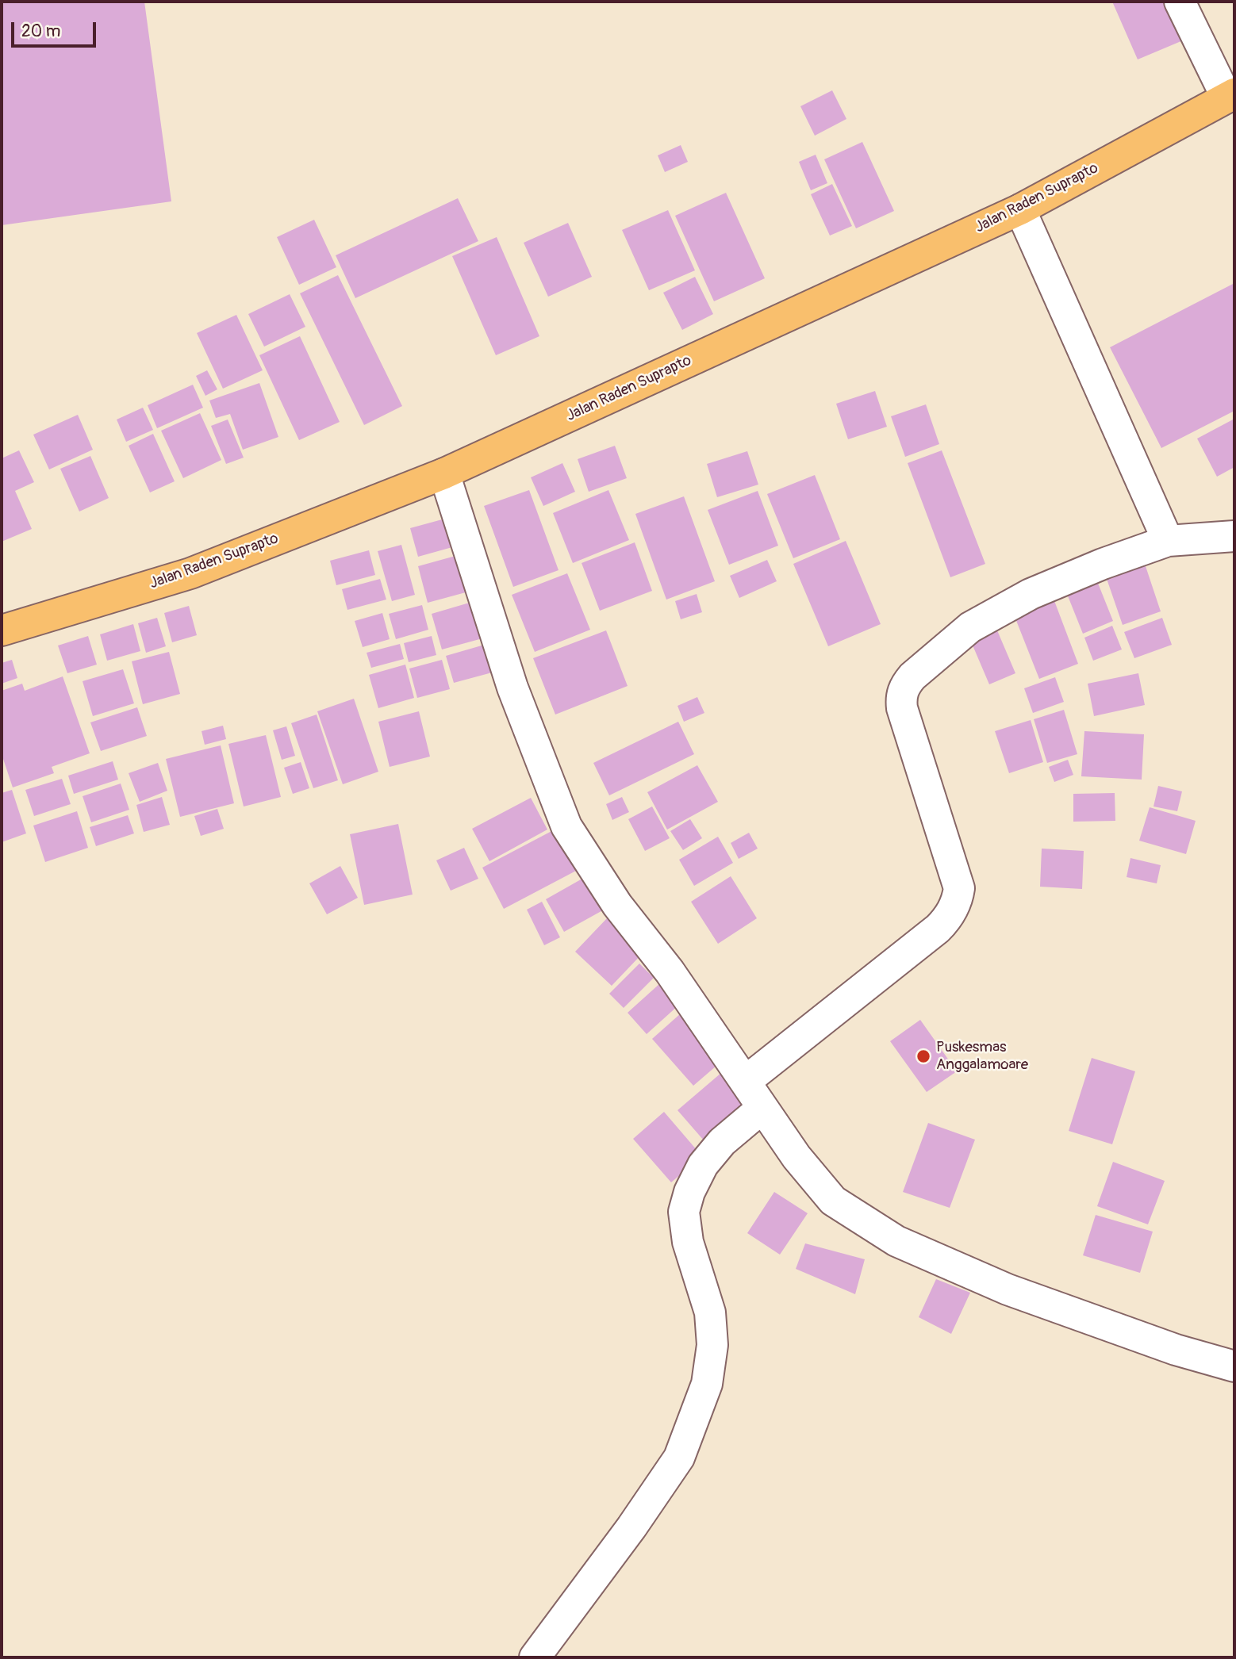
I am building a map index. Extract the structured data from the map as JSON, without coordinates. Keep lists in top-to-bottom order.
{
  "streets": {
    "highway": ["Jalan Raden Suprapto"]
  },
  "places": ["Puskesmas Anggalamoare"],
  "scale_bar": "20 m"
}
